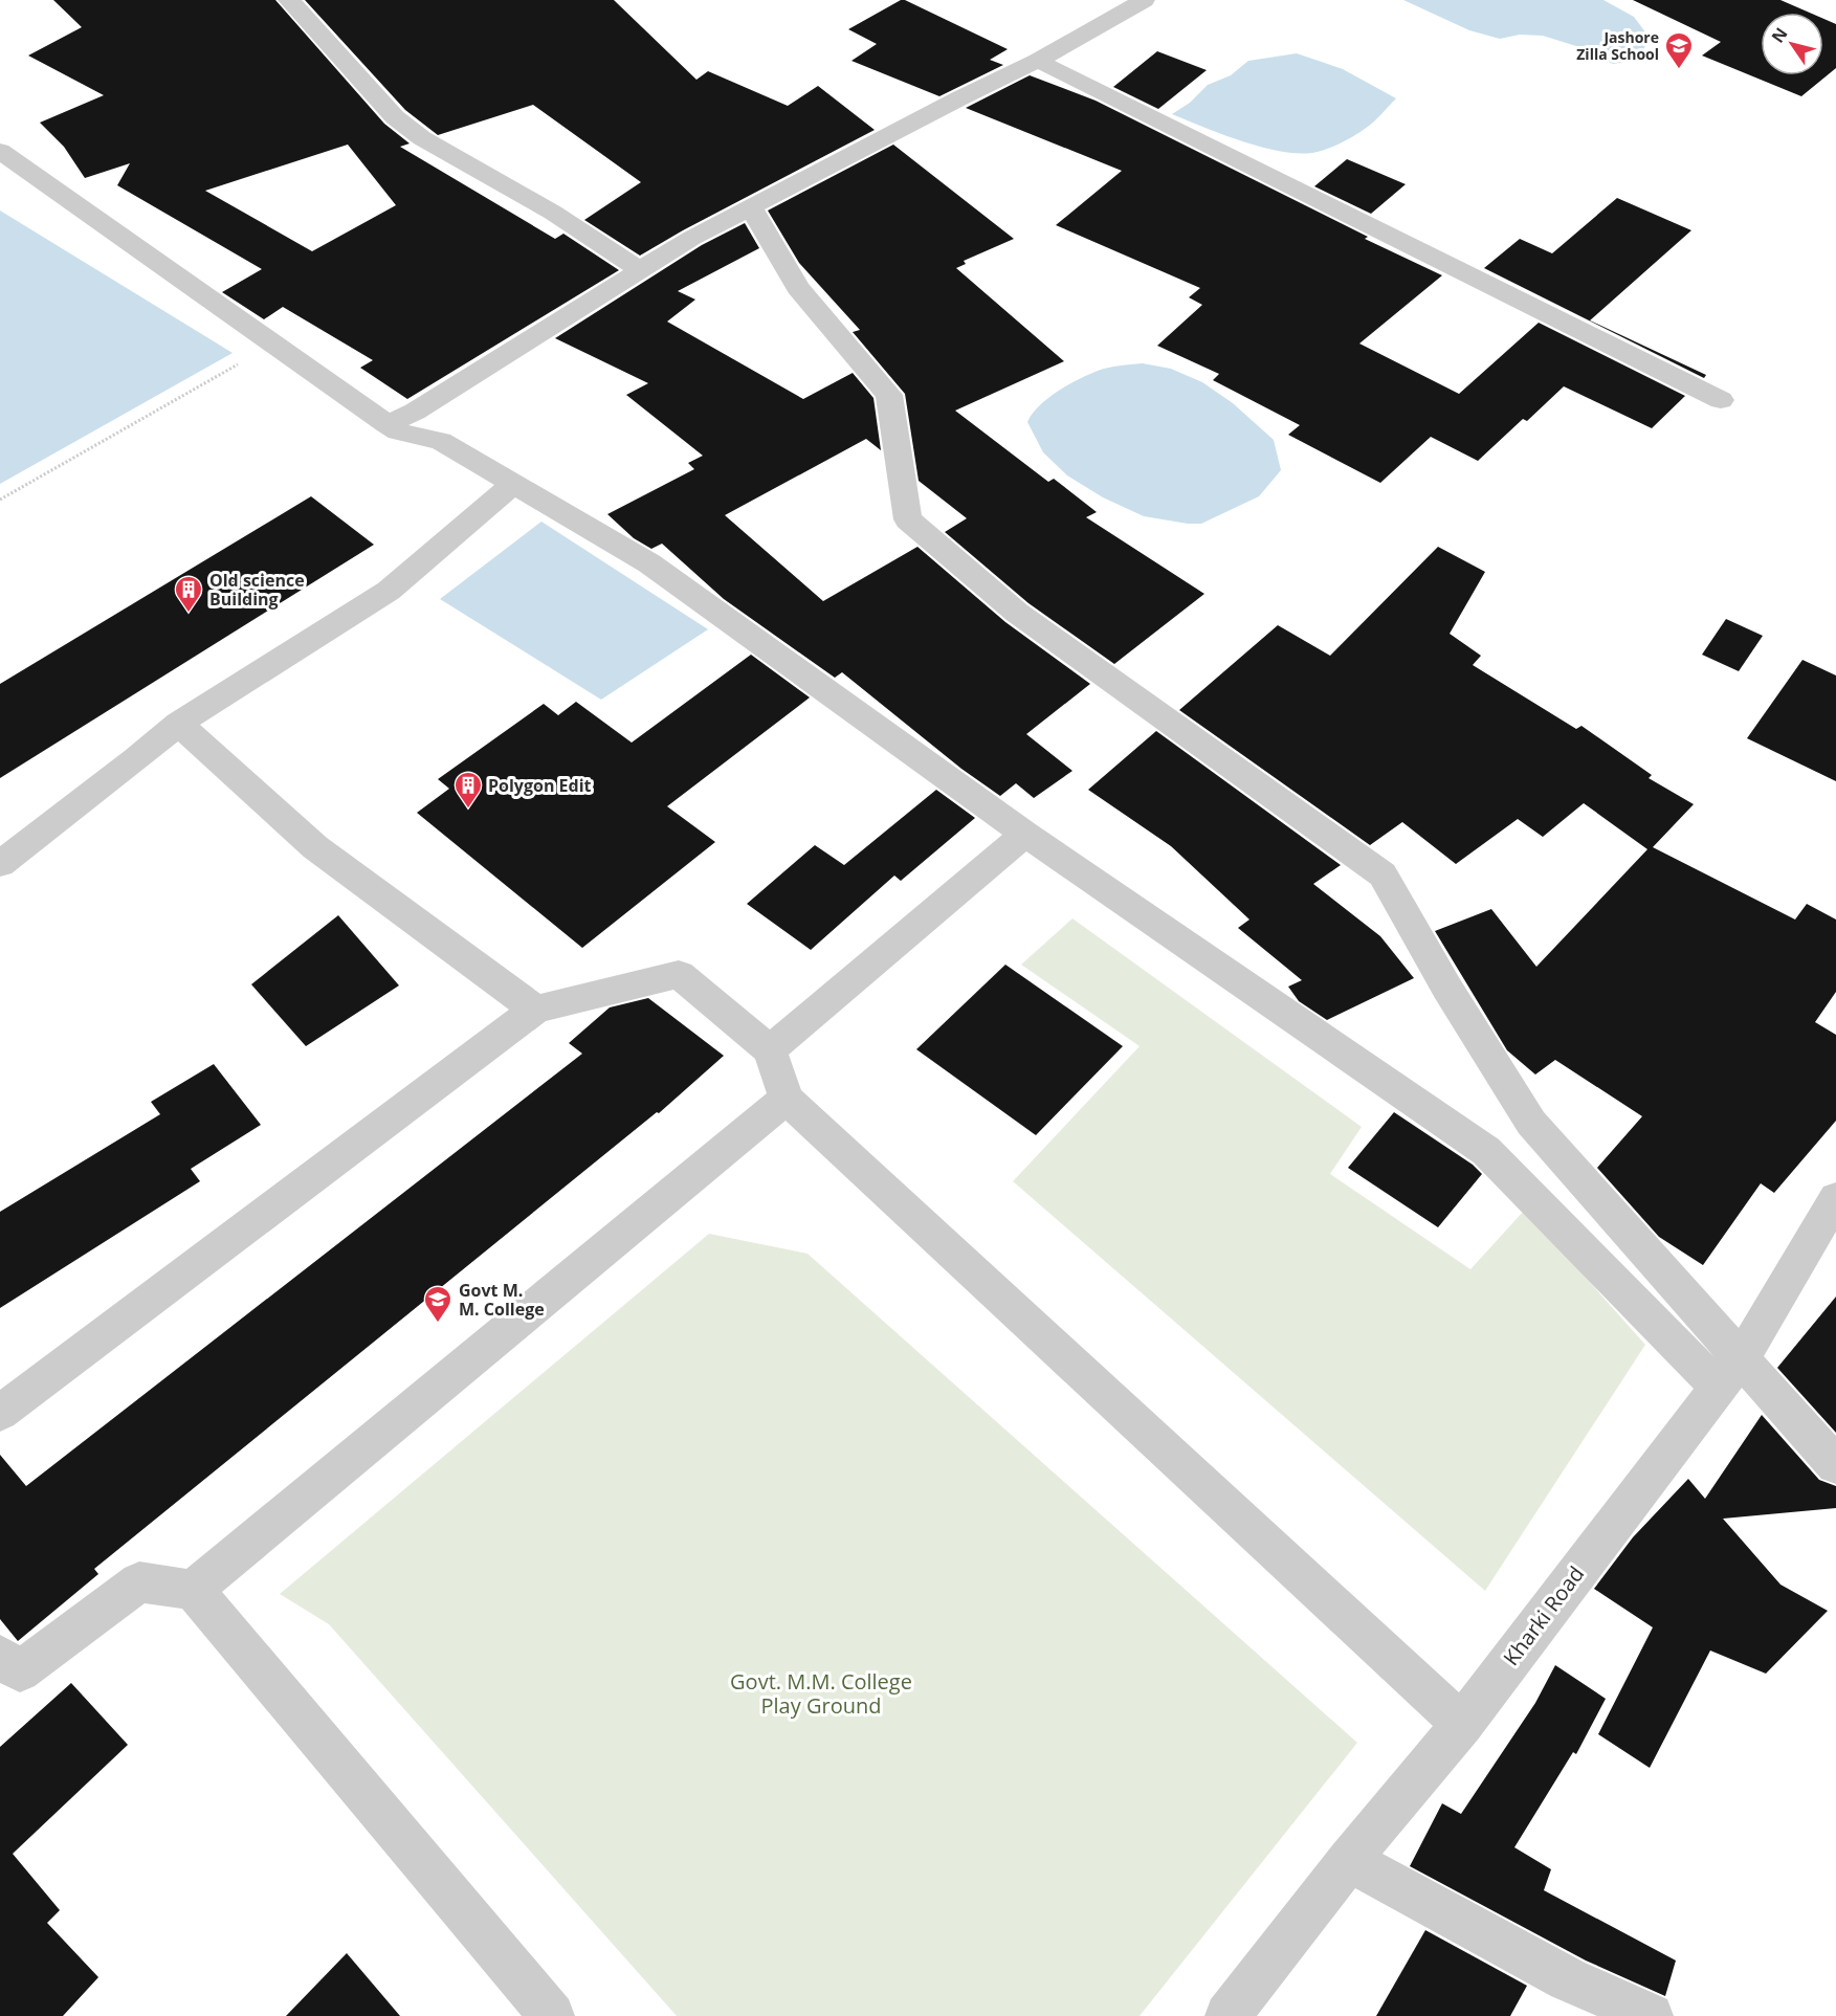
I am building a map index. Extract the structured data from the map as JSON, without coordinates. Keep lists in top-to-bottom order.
{
  "streets": {
    "street": ["Kharki Road"]
  },
  "parks": ["Govt. M.M. College Play Ground"],
  "places": {
    "school or university": ["Jashore Zilla School", "Govt M. M. College"],
    "building": ["Old science Building", "Polygon Edit"]
  },
  "north": "top left"
}
